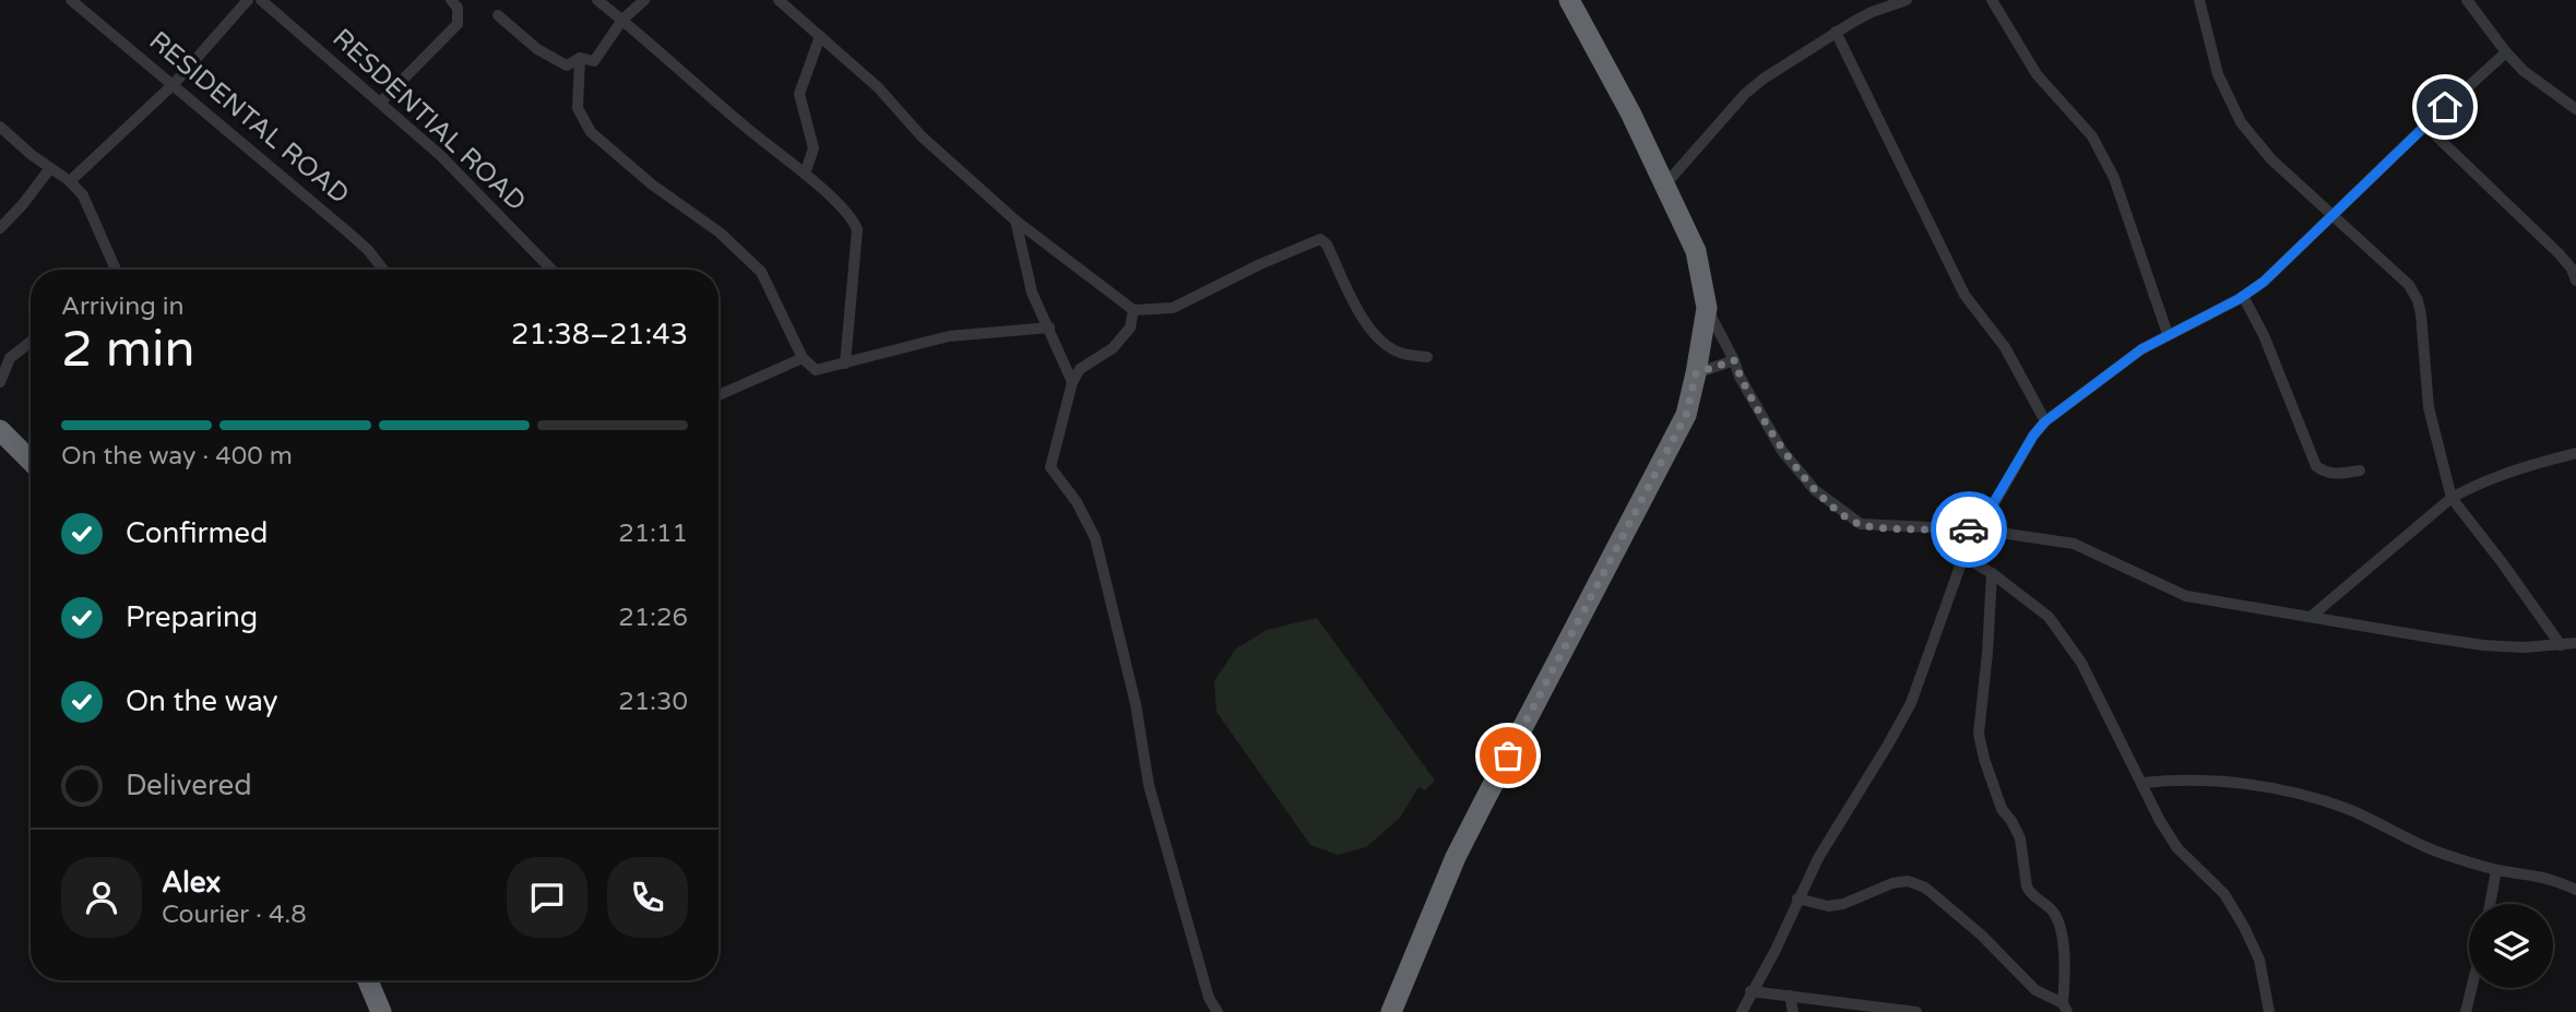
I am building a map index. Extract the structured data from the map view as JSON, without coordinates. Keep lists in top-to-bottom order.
{
  "streets": {
    "street": ["RESIDENTAL ROAD", "RESDENTIAL ROAD"]
  },
  "page": {
    "heading": ["2 min", "Arriving in", "21:38–21:43"],
    "panel": ["Alex", "Courier · 4.8"],
    "bar": "On the way · 400 m",
    "list": [
      ["Confirmed", "21:11"],
      ["Preparing", "21:26"],
      ["On the way", "21:30"],
      "Delivered"
    ]
  }
}
